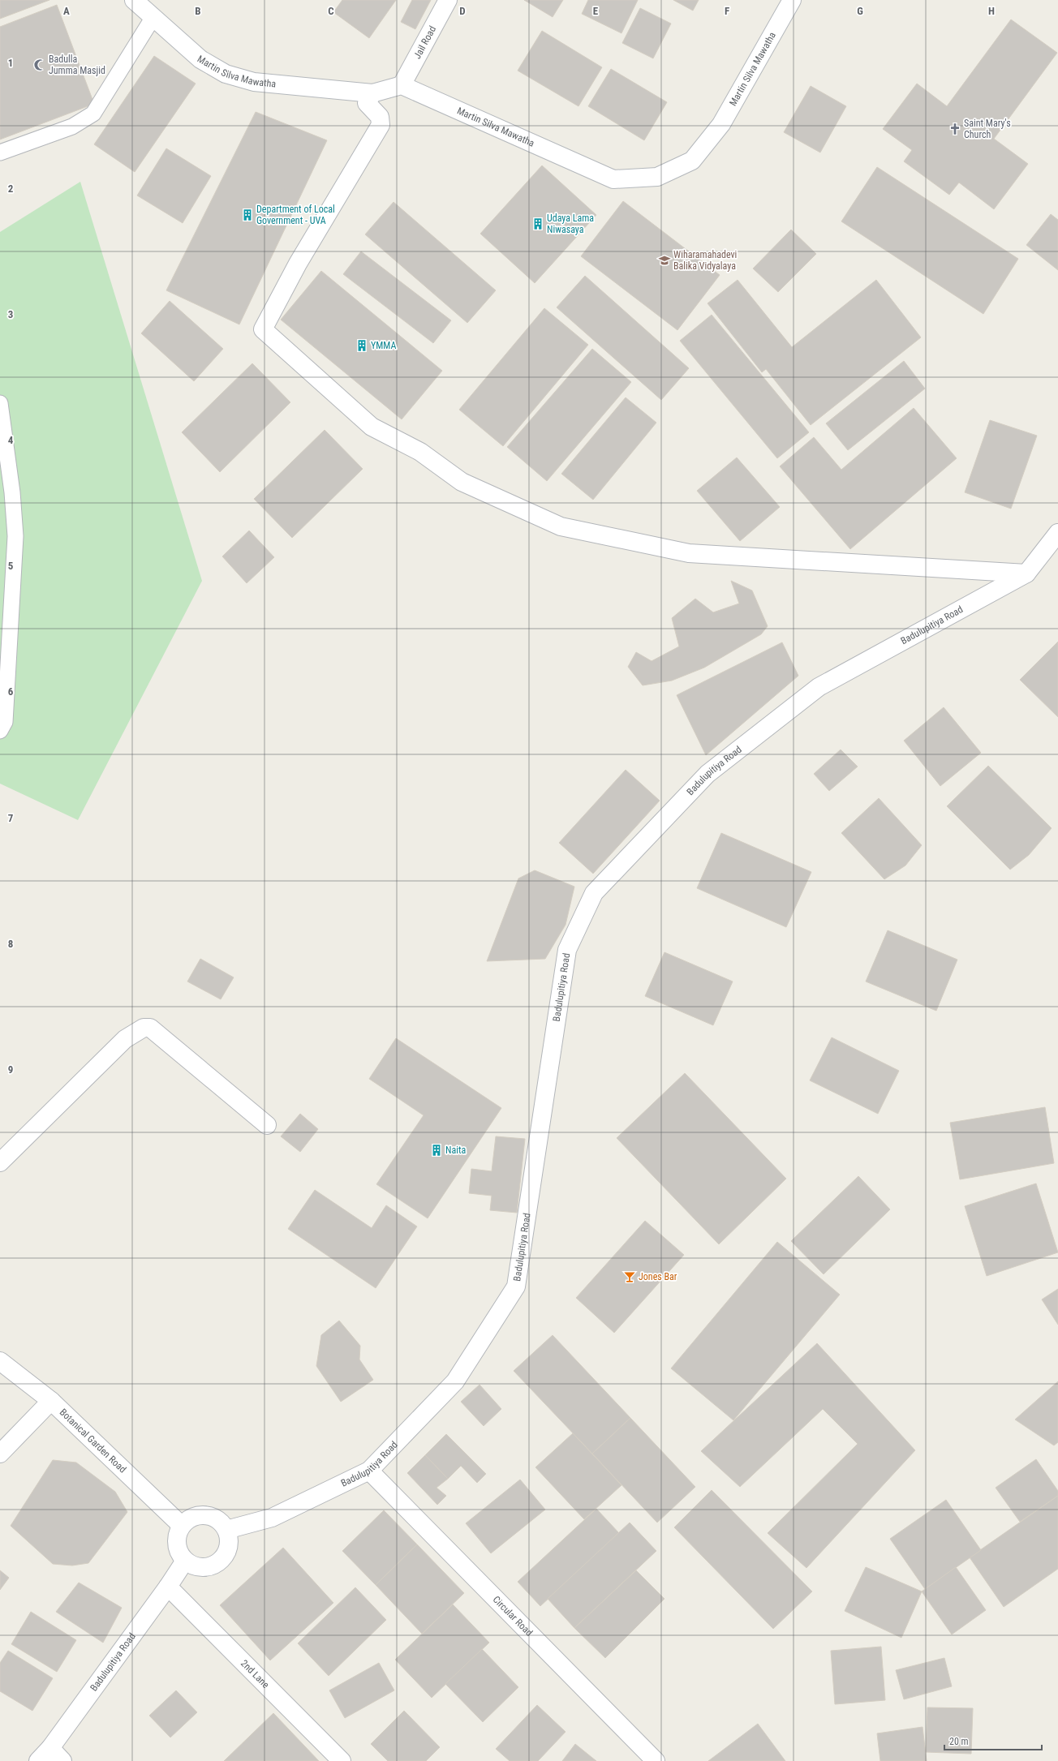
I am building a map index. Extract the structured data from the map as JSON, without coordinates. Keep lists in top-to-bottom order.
{
  "streets": {
    "street": [
      "Jail Road",
      "Martin Silva Mawatha",
      "Badulupitiya Road",
      "Botanical Garden Road",
      "Circular Road",
      "2nd Lane"
    ]
  },
  "crossings": [
    ["Jail Road", "Martin Silva Mawatha"],
    ["Badulupitiya Road", "Botanical Garden Road"],
    ["Badulupitiya Road", "Circular Road"],
    ["Badulupitiya Road", "2nd Lane"]
  ],
  "places": {
    "mosque": ["Badulla Jumma Masjid"],
    "church": ["Saint Mary's Church"],
    "building": [
      "Department of Local Government - UVA",
      "Udaya Lama Niwasaya",
      "YMMA",
      "Naita"
    ],
    "school or university": ["Wiharamahadevi Balika Vidyalaya"],
    "bar": ["Jones Bar"]
  },
  "scale_bar": "20 m",
  "grid": {
    "columns": [
      "A",
      "B",
      "C",
      "D",
      "E",
      "F",
      "G",
      "H"
    ],
    "rows": [
      "1",
      "2",
      "3",
      "4",
      "5",
      "6",
      "7",
      "8",
      "9"
    ]
  }
}
